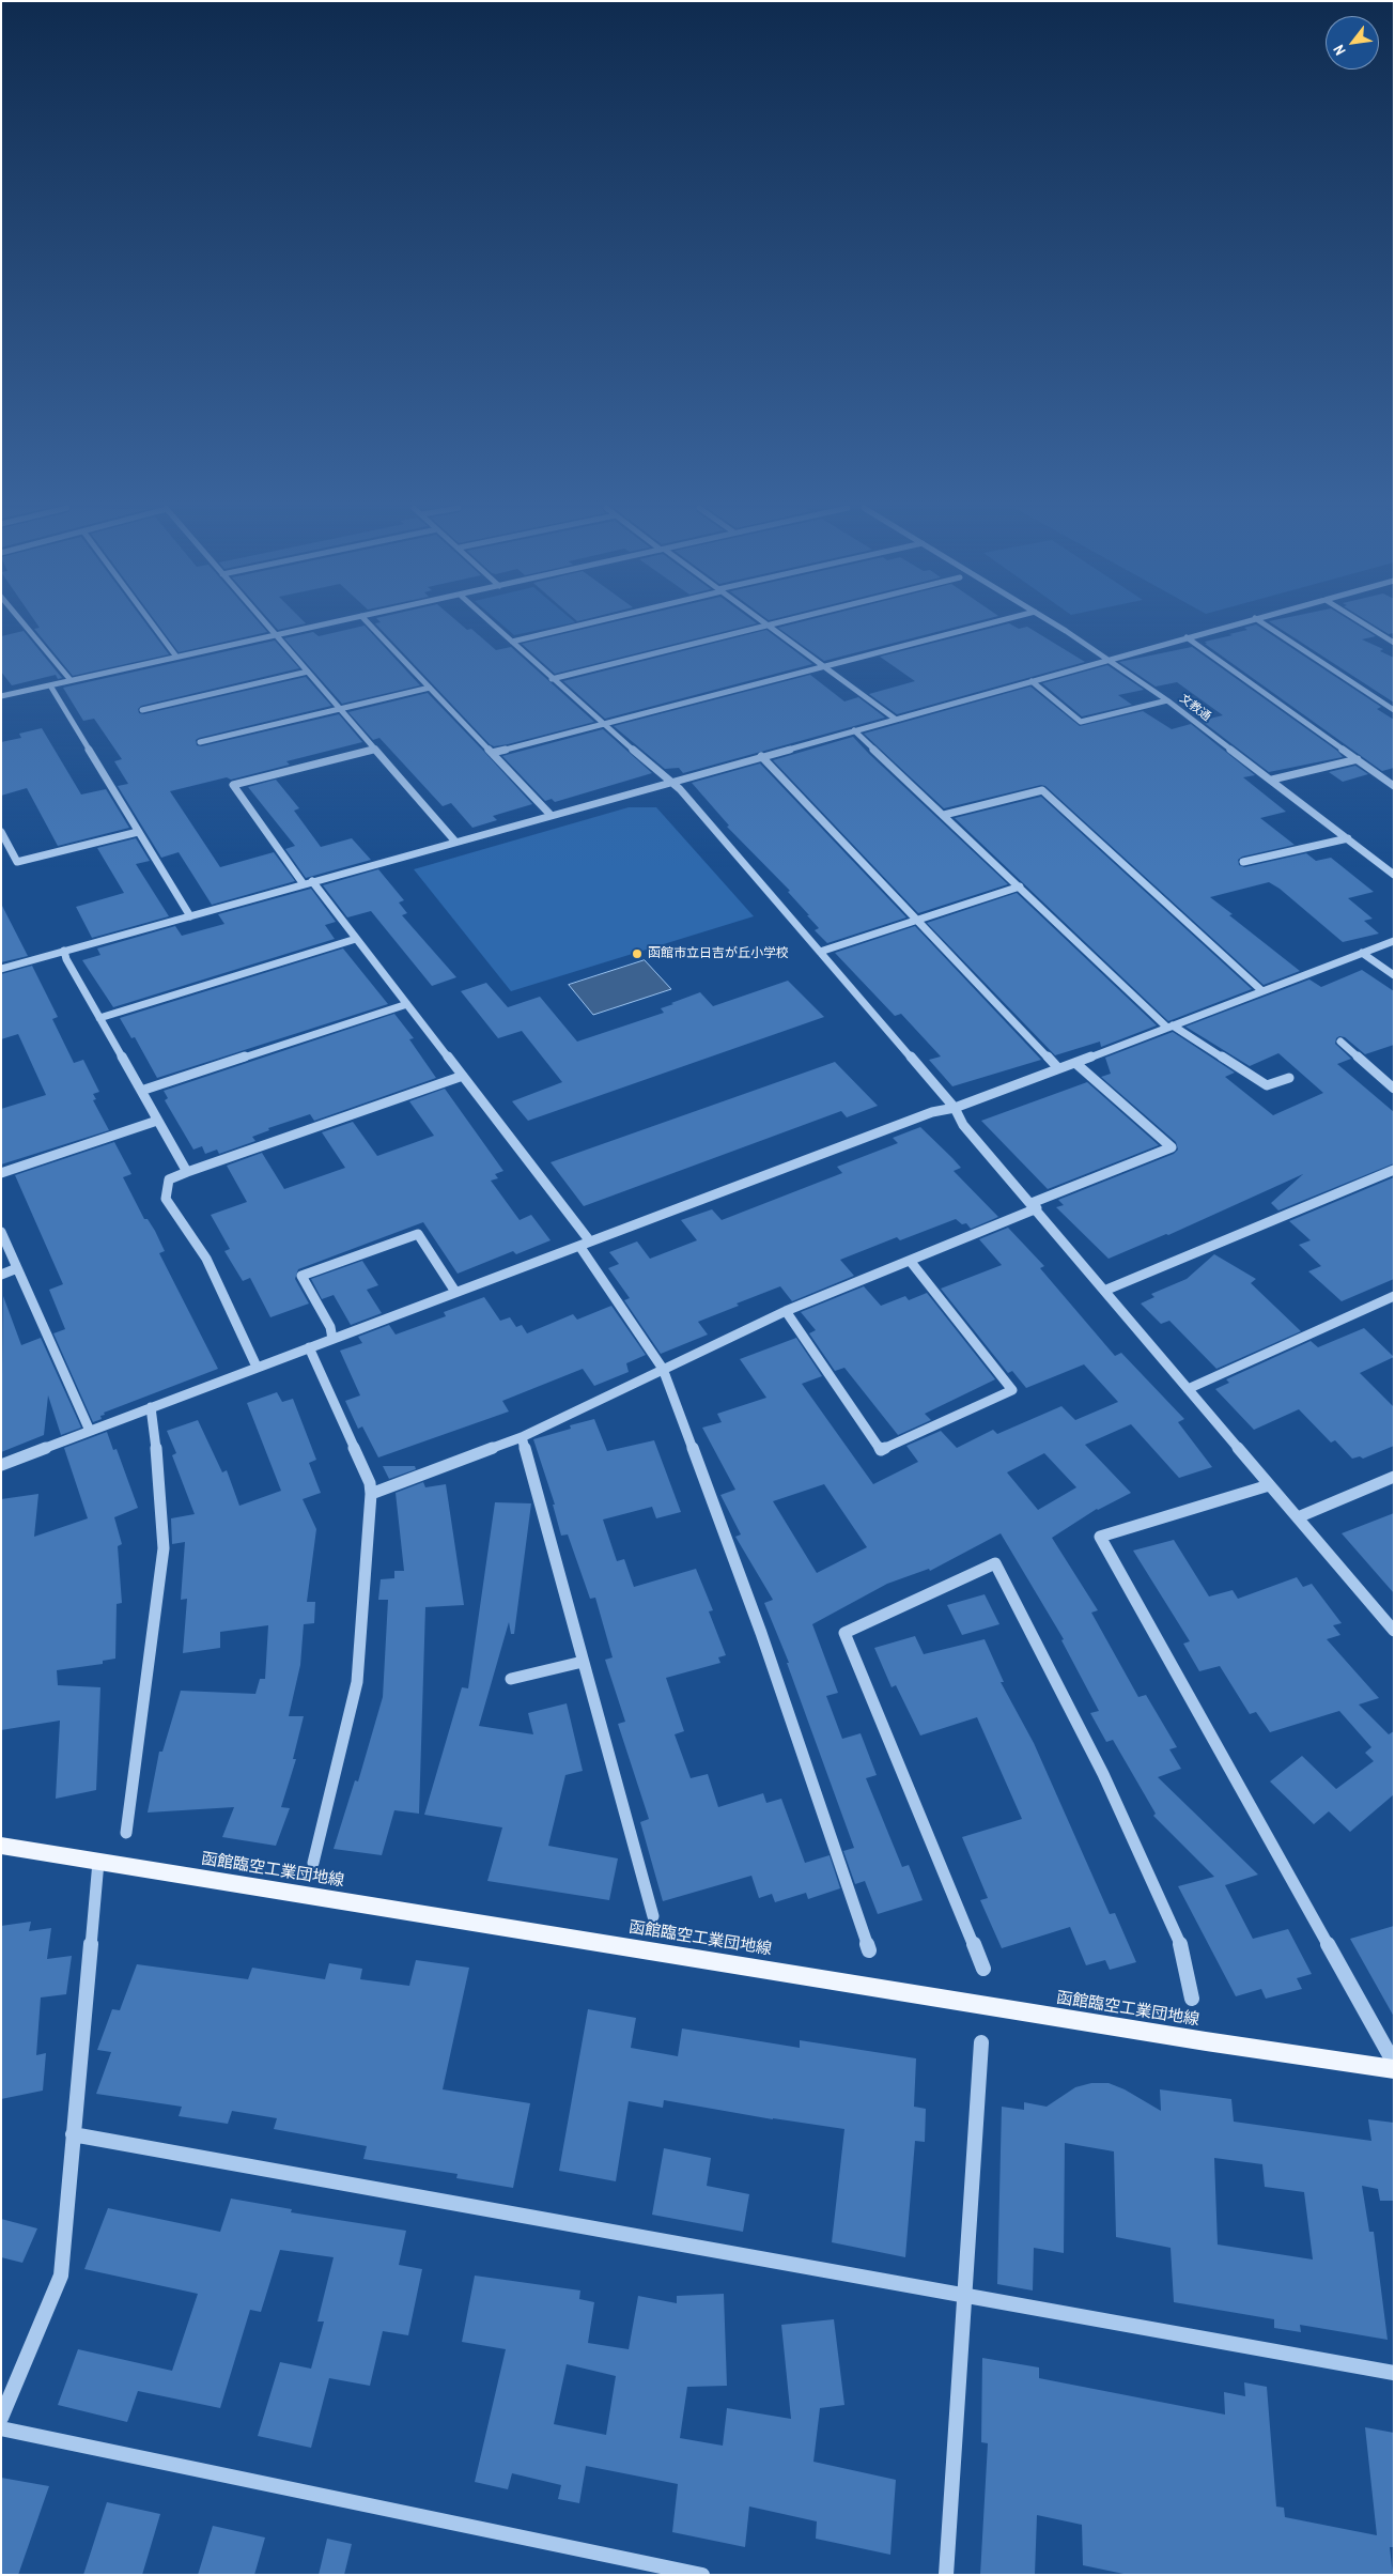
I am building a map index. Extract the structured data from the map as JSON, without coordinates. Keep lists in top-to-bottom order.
{
  "streets": {
    "main road": ["函館臨空工業団地線"],
    "street": ["文教通"]
  },
  "places": ["函館市立日吉が丘小学校"],
  "north": "bottom left"
}
